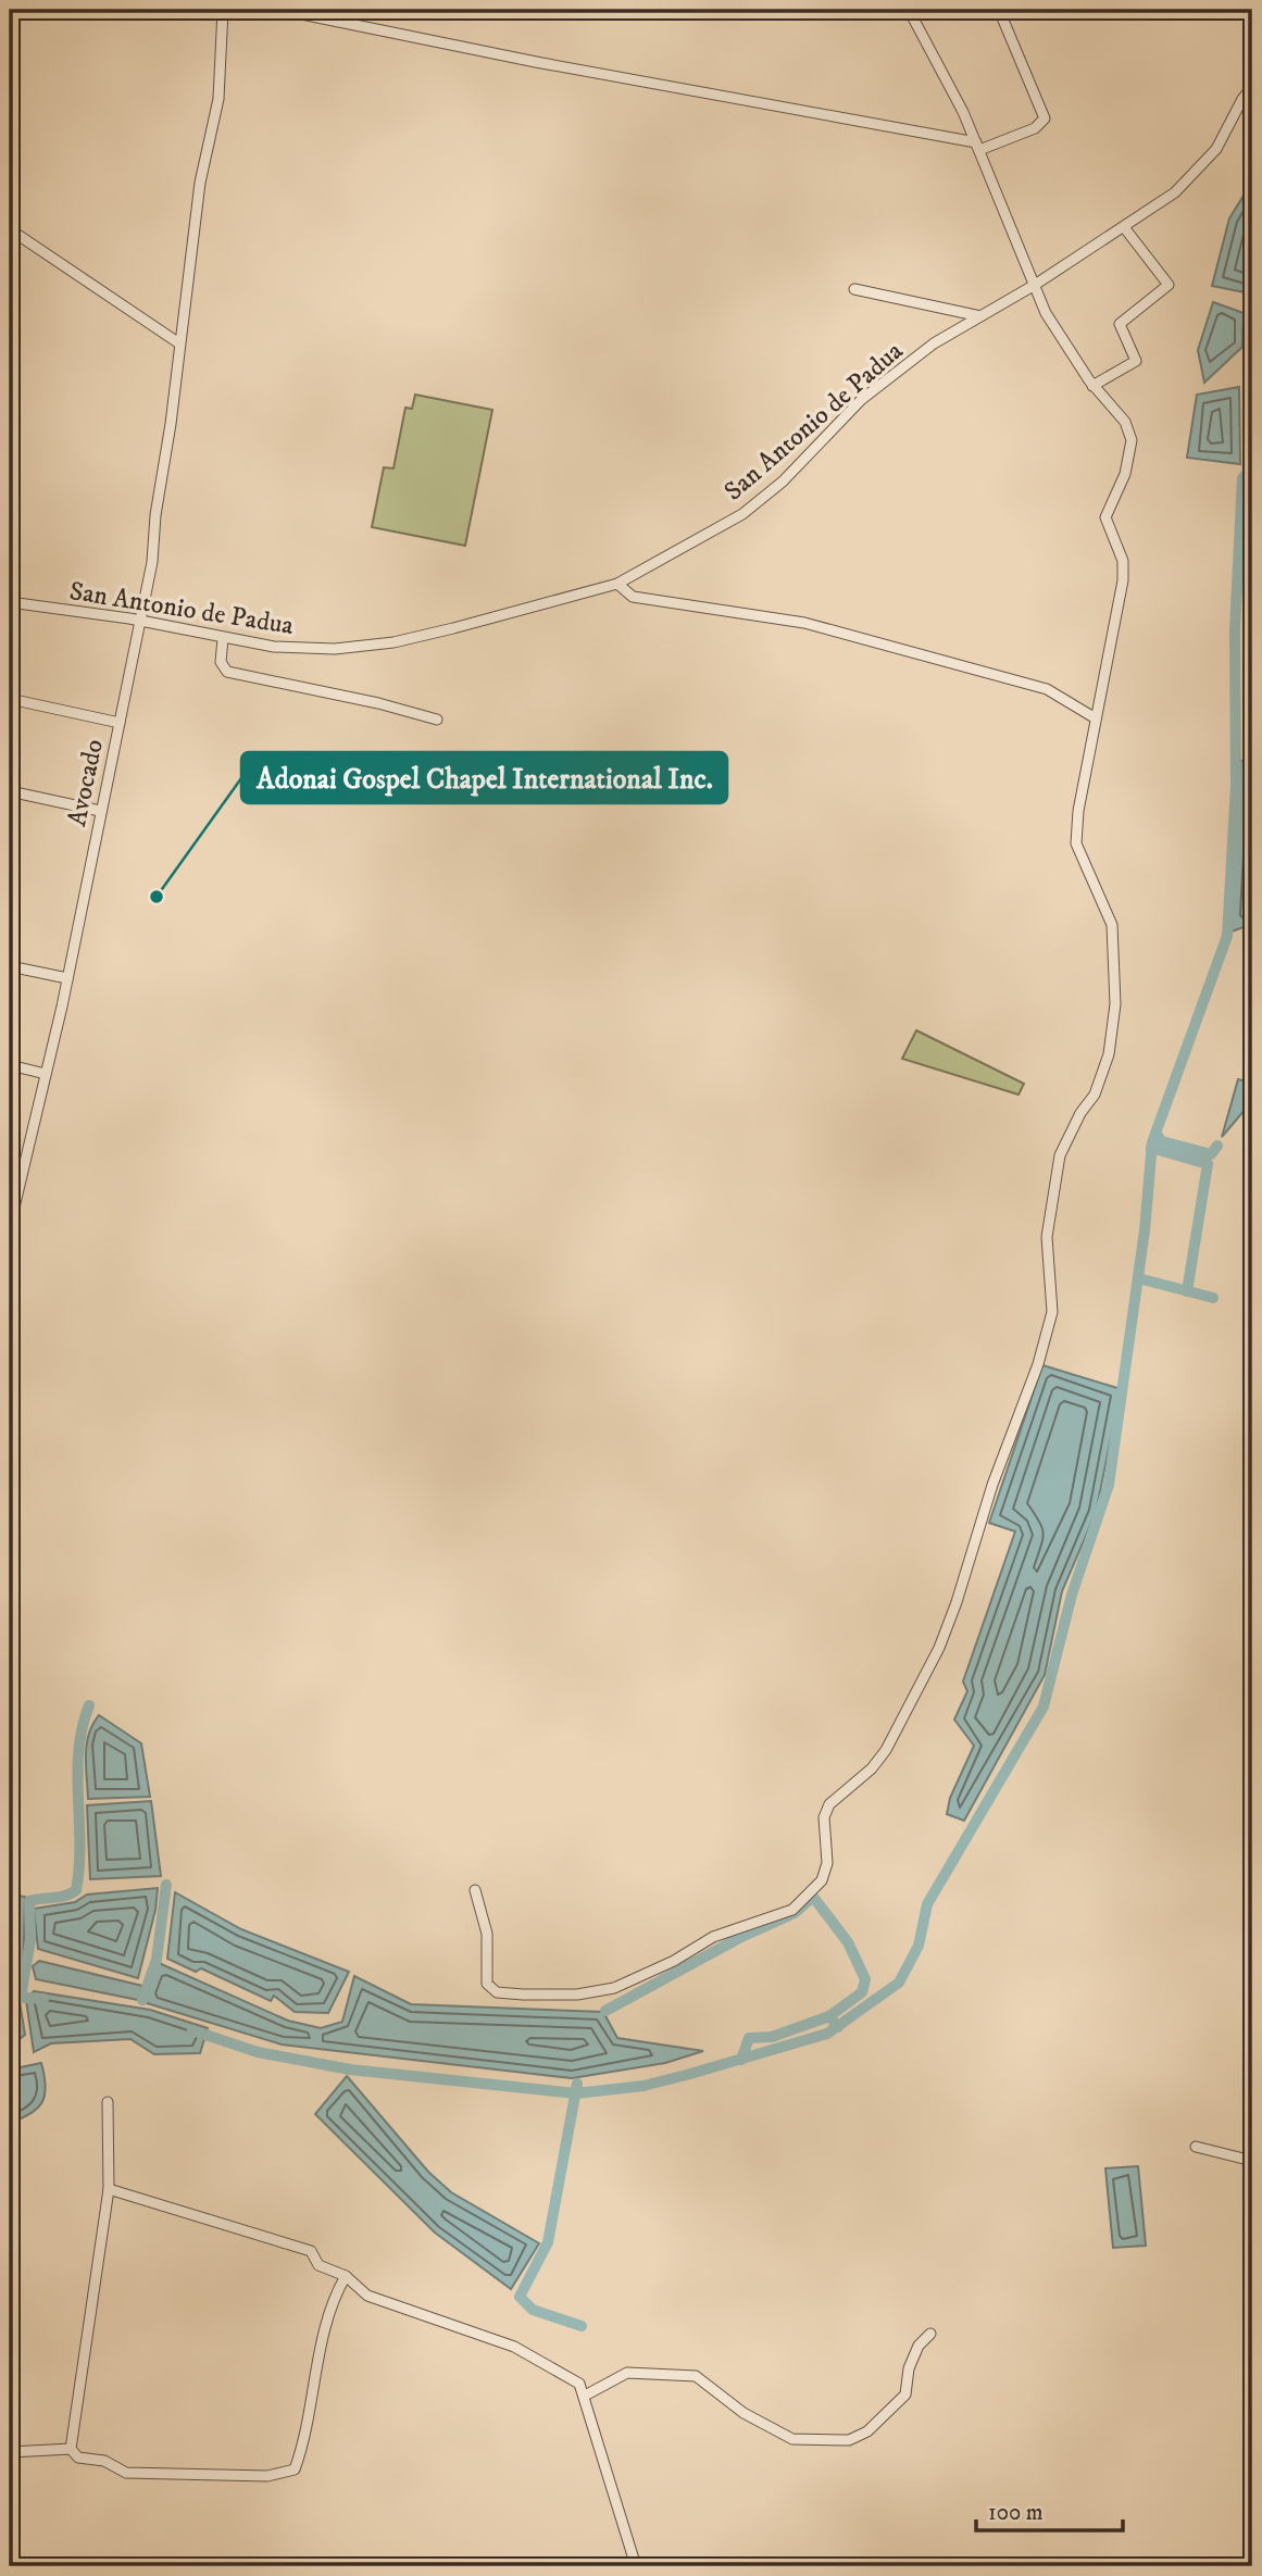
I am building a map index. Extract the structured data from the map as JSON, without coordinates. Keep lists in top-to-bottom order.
{
  "streets": {
    "street": ["San Antonio de Padua", "Avocado"]
  },
  "crossings": [
    ["San Antonio de Padua", "Avocado"]
  ],
  "places": ["Adonai Gospel Chapel International Inc."],
  "scale_bar": "100 m"
}
